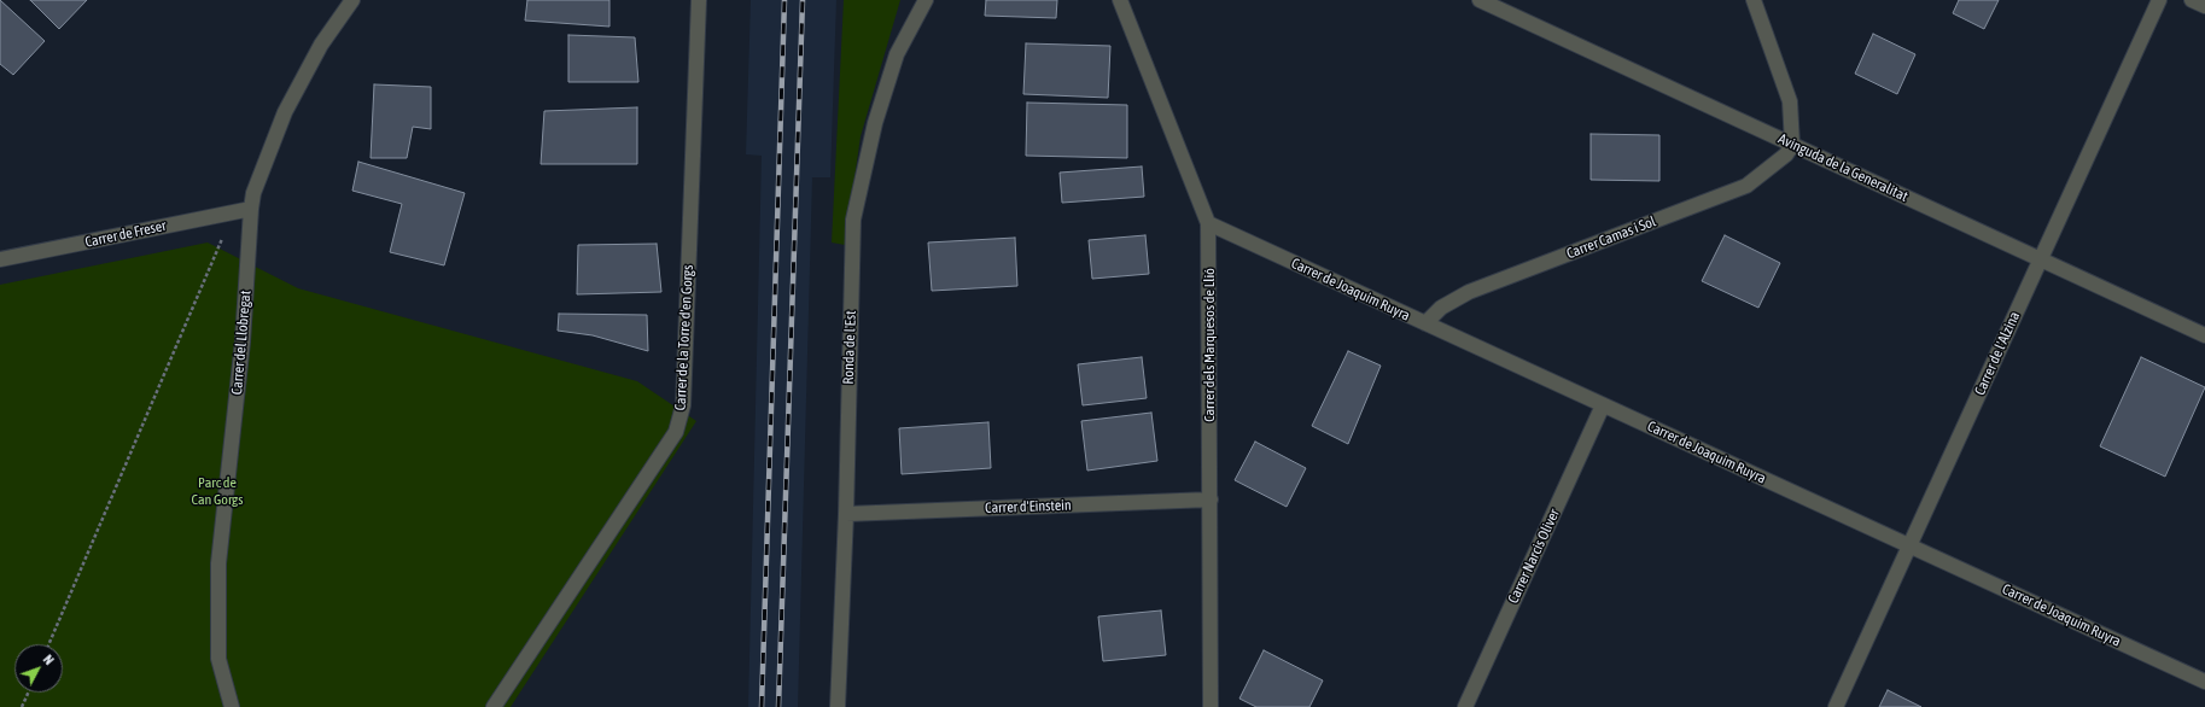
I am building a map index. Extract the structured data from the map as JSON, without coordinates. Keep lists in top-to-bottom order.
{
  "streets": {
    "street": [
      "Avinguda de la Generalitat",
      "Carrer de Freser",
      "Carrer Camas i Sol",
      "Carrer de Joaquim Ruyra",
      "Carrer de la Torre d'en Gorgs",
      "Carrer del Llobregat",
      "Carrer dels Marquesos de Llió",
      "Ronda de l'Est",
      "Carrer de l'Alzina",
      "Carrer d'Einstein",
      "Carrer Narcis Oliver"
    ]
  },
  "crossings": [
    ["Avinguda de la Generalitat", "Carrer Camas i Sol"],
    ["Avinguda de la Generalitat", "Carrer de l'Alzina"],
    ["Carrer de Freser", "Carrer del Llobregat"],
    ["Carrer Camas i Sol", "Carrer de Joaquim Ruyra"],
    ["Carrer de Joaquim Ruyra", "Carrer dels Marquesos de Llió"],
    ["Carrer de Joaquim Ruyra", "Carrer de l'Alzina"],
    ["Carrer de Joaquim Ruyra", "Carrer Narcis Oliver"],
    ["Carrer dels Marquesos de Llió", "Carrer d'Einstein"],
    ["Ronda de l'Est", "Carrer d'Einstein"]
  ],
  "parks": ["Parc de Can Gorgs"],
  "north": "top right"
}
